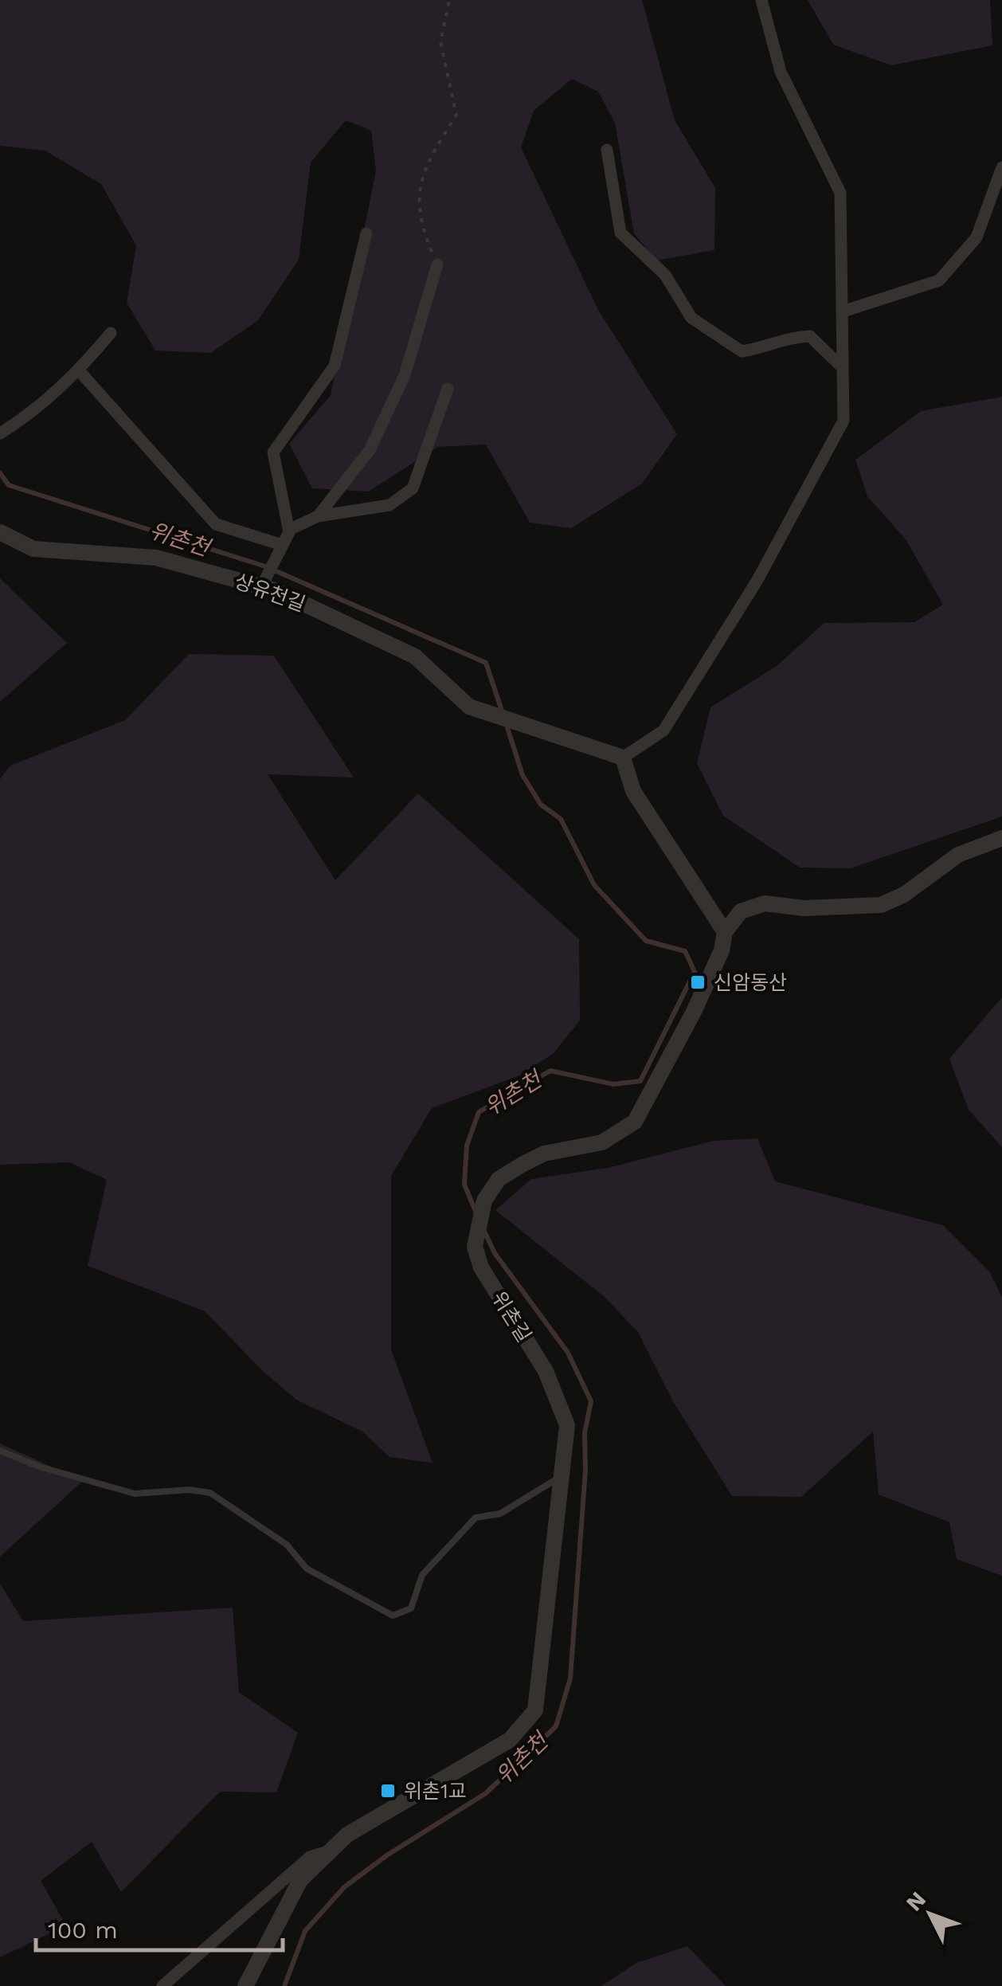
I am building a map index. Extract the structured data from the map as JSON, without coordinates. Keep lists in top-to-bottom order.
{
  "streets": {
    "street": ["상유천길", "위촌길"]
  },
  "water": ["위촌천"],
  "places": {
    "transit": ["신암동산", "위촌1교"]
  },
  "scale_bar": "100 m",
  "north": "top left"
}
